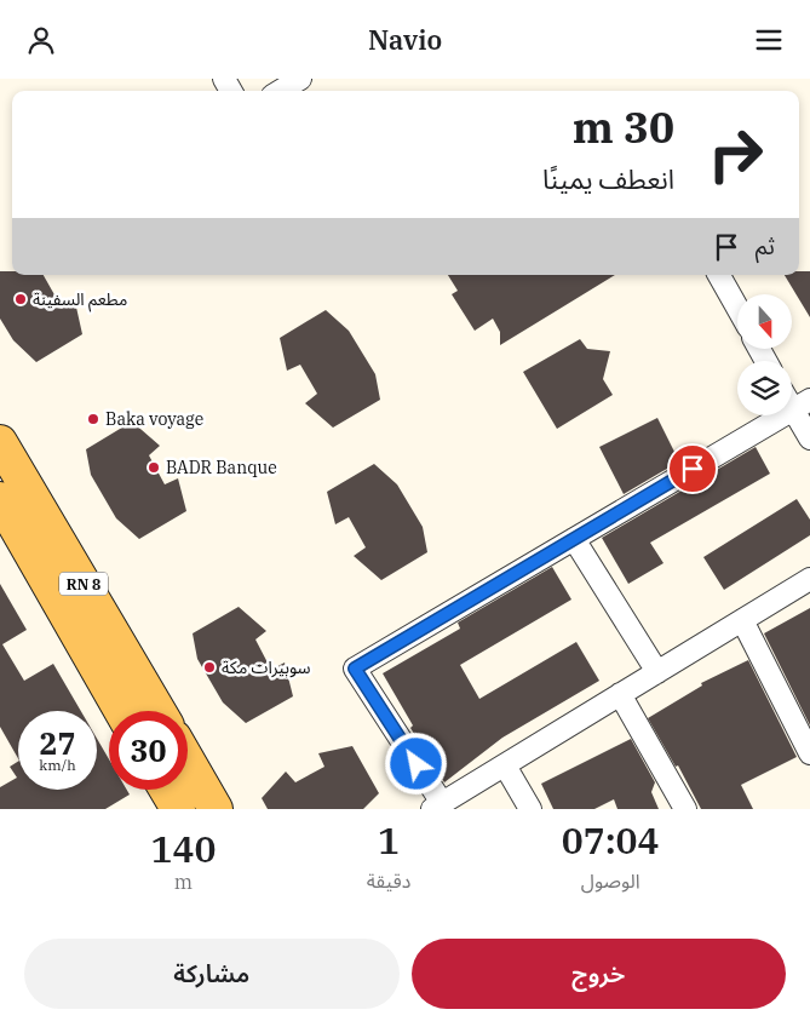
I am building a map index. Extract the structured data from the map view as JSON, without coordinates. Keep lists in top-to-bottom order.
{
  "streets": {
    "main road": ["RN 8"]
  },
  "places": [
    "مطعم السفينة",
    "Baka voyage",
    "BADR Banque",
    "سوبيرات مكة"
  ],
  "north": "bottom",
  "page": {
    "header": "Navio",
    "turn": ["30 m", "انعطف يمينًا"],
    "then": "ثم",
    "speed": "27 km/h",
    "limit": "30",
    "eta": [
      "07:04",
      "الوصول",
      "1",
      "دقيقة",
      "140",
      "m"
    ],
    "buttons": ["خروج", "مشاركة"]
  }
}
